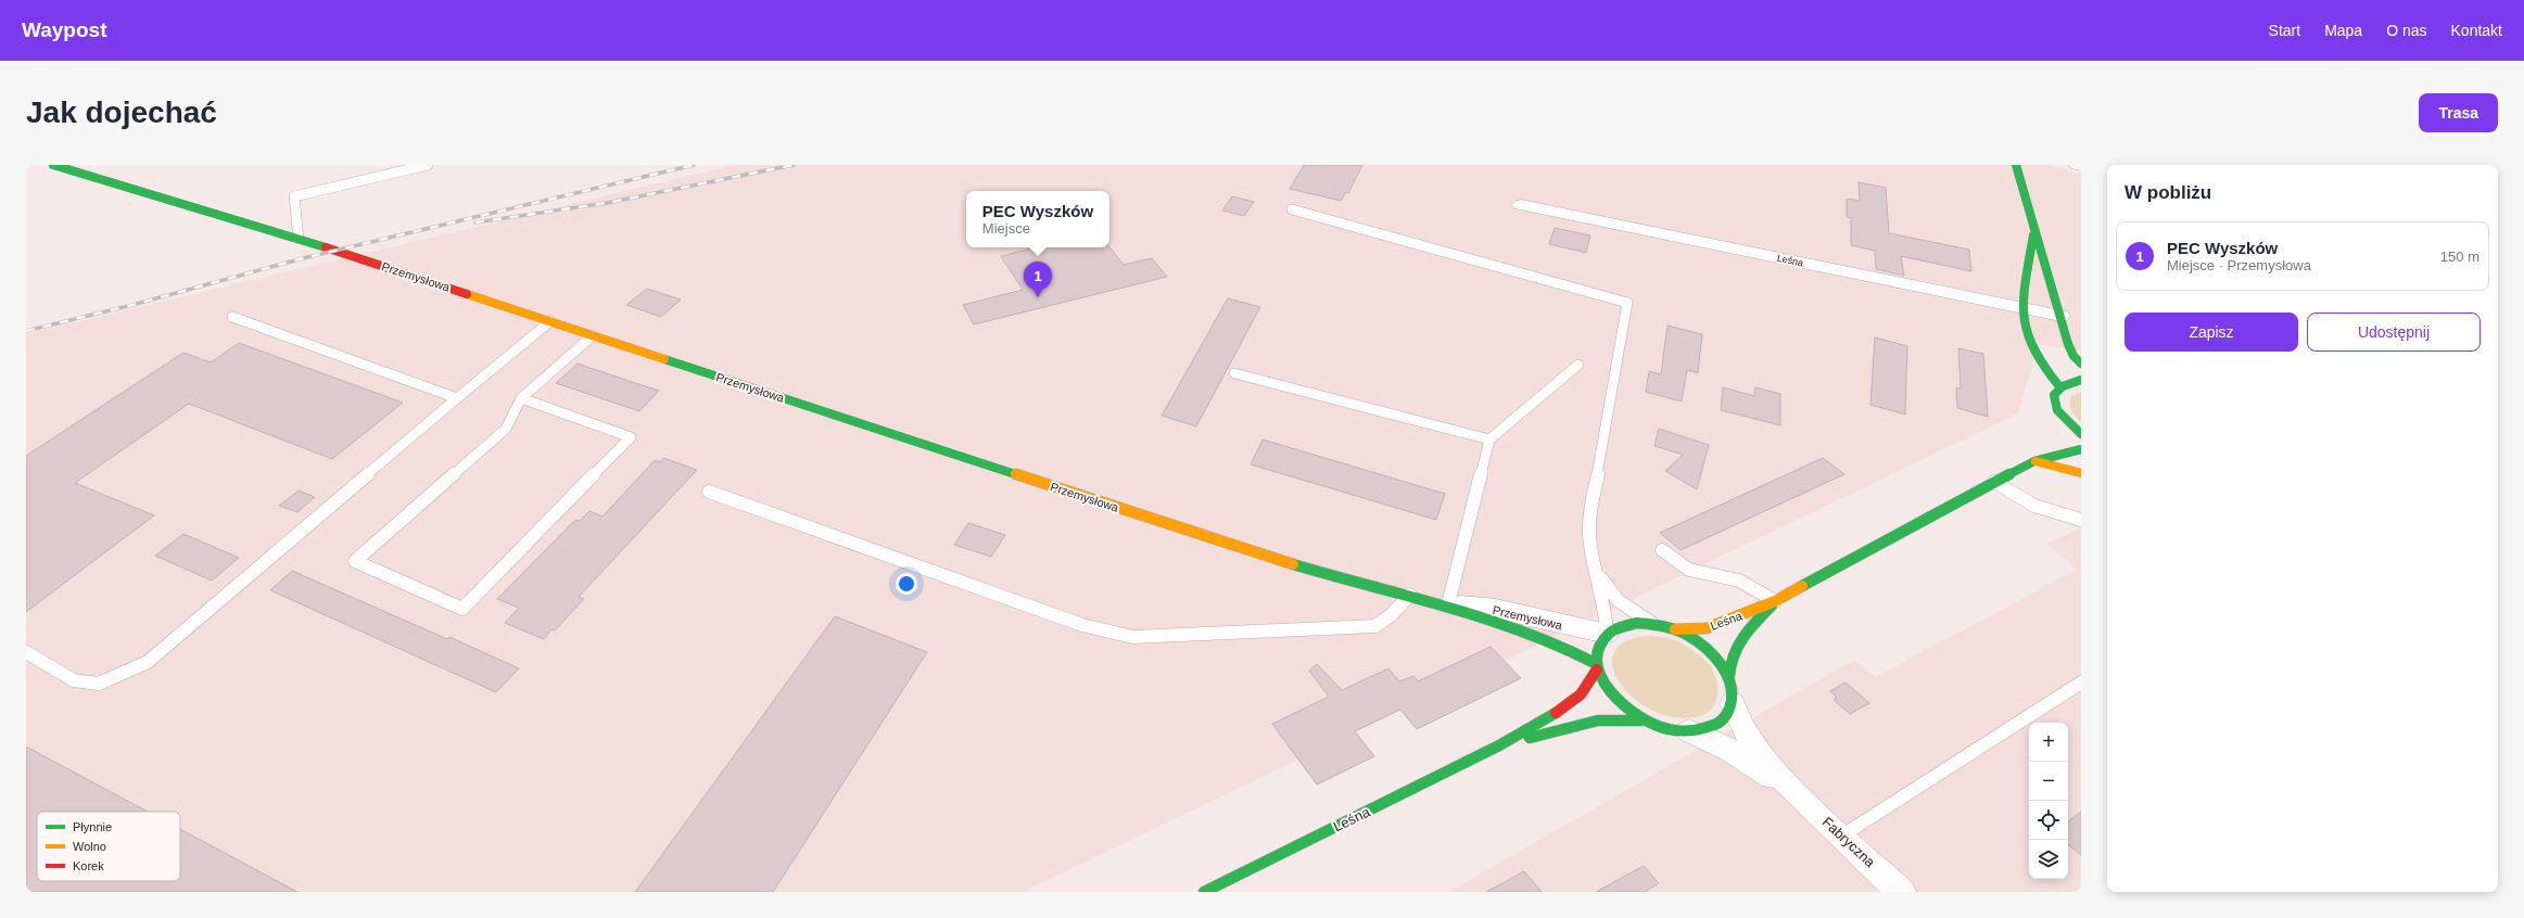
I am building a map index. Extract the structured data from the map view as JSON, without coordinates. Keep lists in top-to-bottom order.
{
  "streets": {
    "street": ["Leśna", "Przemysłowa", "Fabryczna"]
  },
  "crossings": [
    ["Leśna", "Przemysłowa"],
    ["Leśna", "Fabryczna"],
    ["Przemysłowa", "Fabryczna"]
  ],
  "legend": ["Płynnie", "Wolno", "Korek"],
  "page": {
    "header": "Waypost",
    "nav": [
      "Start",
      "Mapa",
      "O nas",
      "Kontakt"
    ],
    "buttons": [
      "Trasa",
      ["Zapisz", "Udostępnij"]
    ],
    "title": "Jak dojechać",
    "heading": "W pobliżu",
    "popup": ["PEC Wyszków", "Miejsce"],
    "list": [
      {
        "mark": "1",
        "name": "PEC Wyszków",
        "note": "Miejsce · Przemysłowa",
        "value": "150 m"
      }
    ],
    "pins": "1",
    "map_buttons": ["+", "−"]
  }
}
